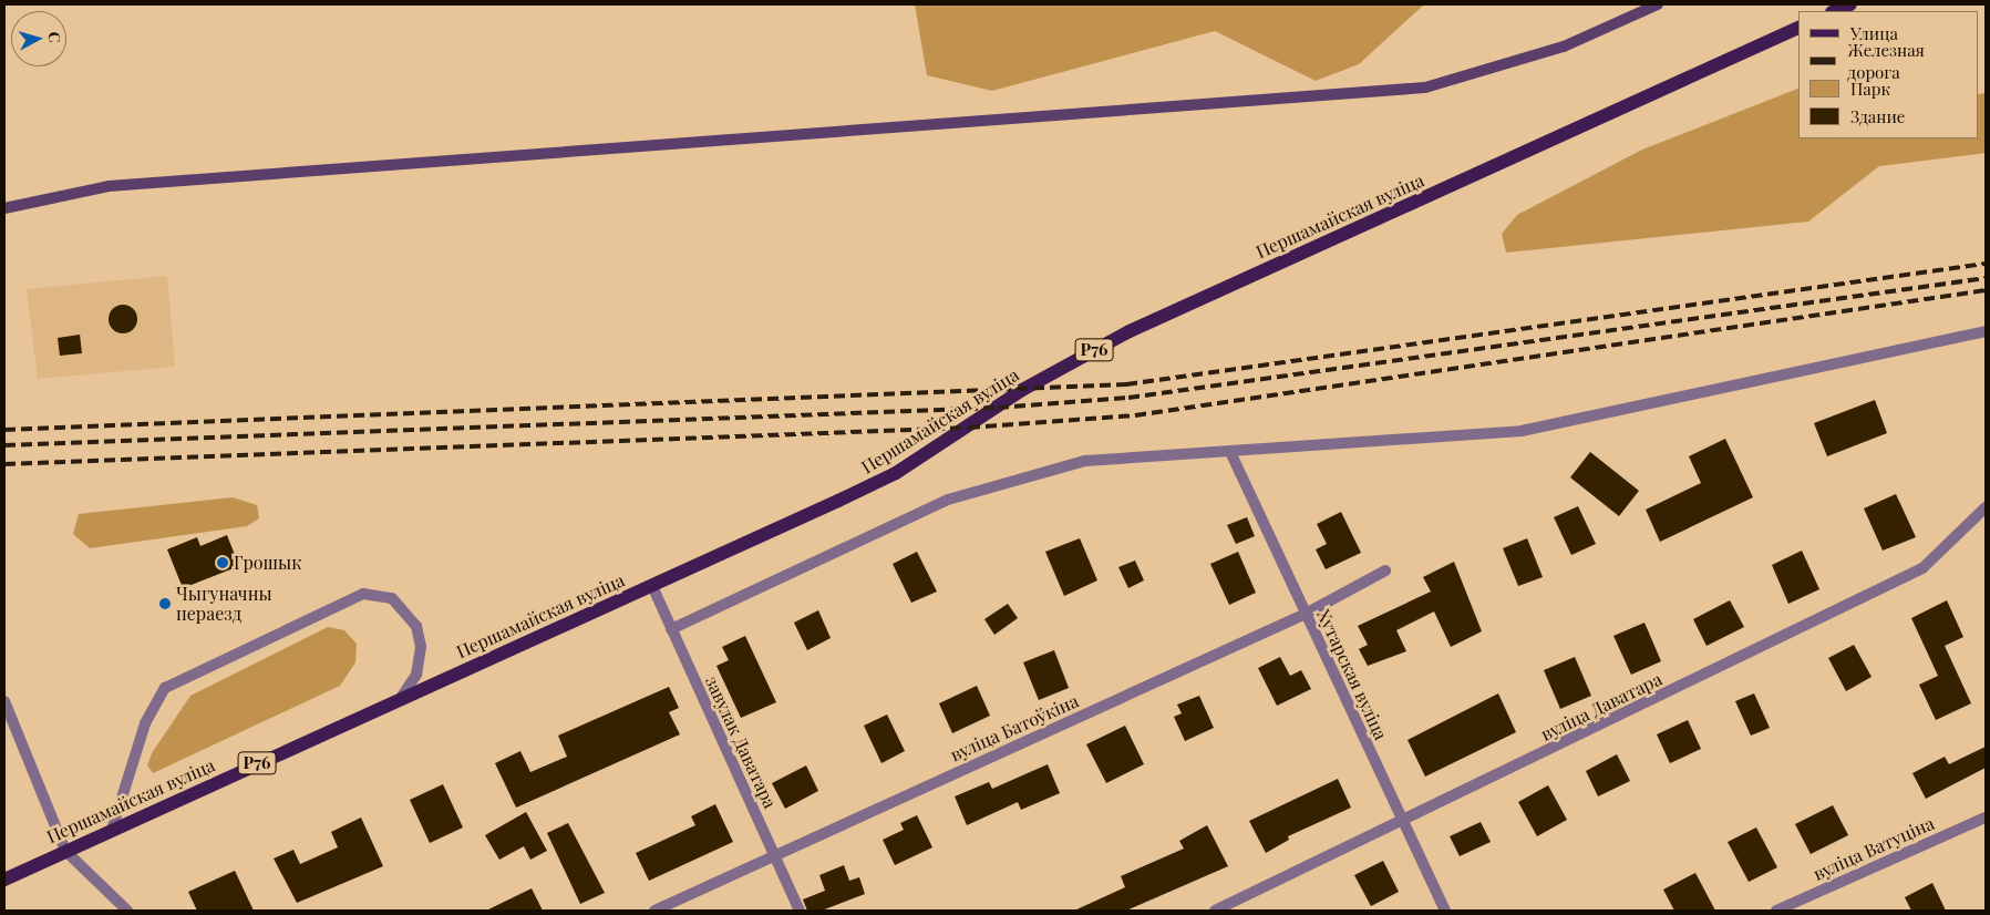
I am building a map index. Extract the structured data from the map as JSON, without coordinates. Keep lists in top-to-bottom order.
{
  "streets": {
    "main road": ["Першамайская вуліца", "Р76"],
    "street": [
      "Хутарская вуліца",
      "вуліца Даватара",
      "вуліца Батоўкіна",
      "завулак Даватара",
      "вуліца Ватуціна"
    ]
  },
  "crossings": [
    ["Першамайская вуліца", "завулак Даватара"],
    ["Хутарская вуліца", "вуліца Даватара"],
    ["Хутарская вуліца", "вуліца Батоўкіна"],
    ["вуліца Батоўкіна", "завулак Даватара"]
  ],
  "places": ["Грошык", "Чыгуначны пераезд"],
  "legend": [
    "Улица",
    "Железная дорога",
    "Парк",
    "Здание"
  ],
  "north": "right"
}
